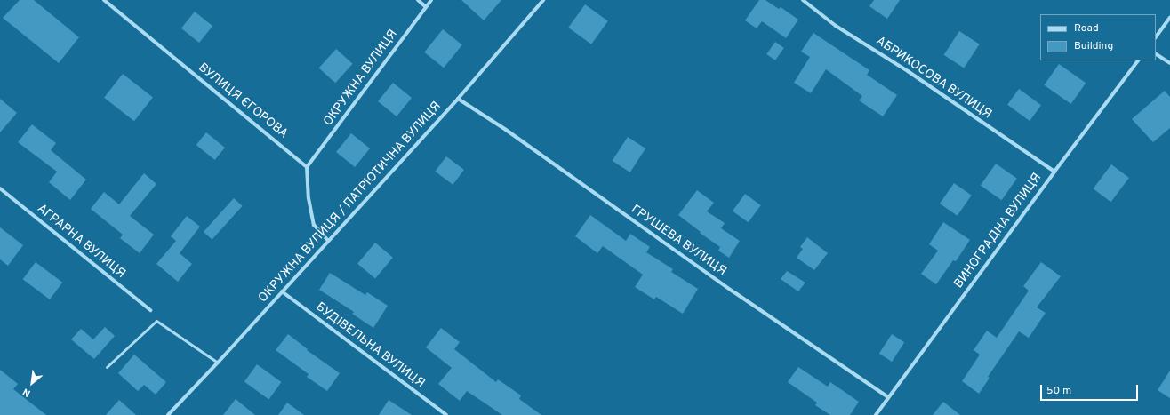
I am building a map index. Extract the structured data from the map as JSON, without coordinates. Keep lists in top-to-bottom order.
{
  "streets": {
    "street": [
      "ОКРУЖНА ВУЛИЦЯ",
      "АБРИКОСОВА ВУЛИЦЯ",
      "ВУЛИЦЯ ЄГОРОВА",
      "ОКРУЖНА ВУЛИЦЯ / ПАТРІОТИЧНА ВУЛИЦЯ",
      "ВИНОГРАДНА ВУЛИЦЯ",
      "ГРУШЕВА ВУЛИЦЯ",
      "АГРАРНА ВУЛИЦЯ",
      "БУДІВЕЛЬНА ВУЛИЦЯ"
    ]
  },
  "crossings": [
    ["ОКРУЖНА ВУЛИЦЯ", "ВУЛИЦЯ ЄГОРОВА"],
    ["АБРИКОСОВА ВУЛИЦЯ", "ВИНОГРАДНА ВУЛИЦЯ"],
    ["ОКРУЖНА ВУЛИЦЯ / ПАТРІОТИЧНА ВУЛИЦЯ", "ГРУШЕВА ВУЛИЦЯ"],
    ["ОКРУЖНА ВУЛИЦЯ / ПАТРІОТИЧНА ВУЛИЦЯ", "БУДІВЕЛЬНА ВУЛИЦЯ"],
    ["ВИНОГРАДНА ВУЛИЦЯ", "ГРУШЕВА ВУЛИЦЯ"]
  ],
  "legend": ["Road", "Building"],
  "scale_bar": "50 m",
  "north": "bottom left"
}
